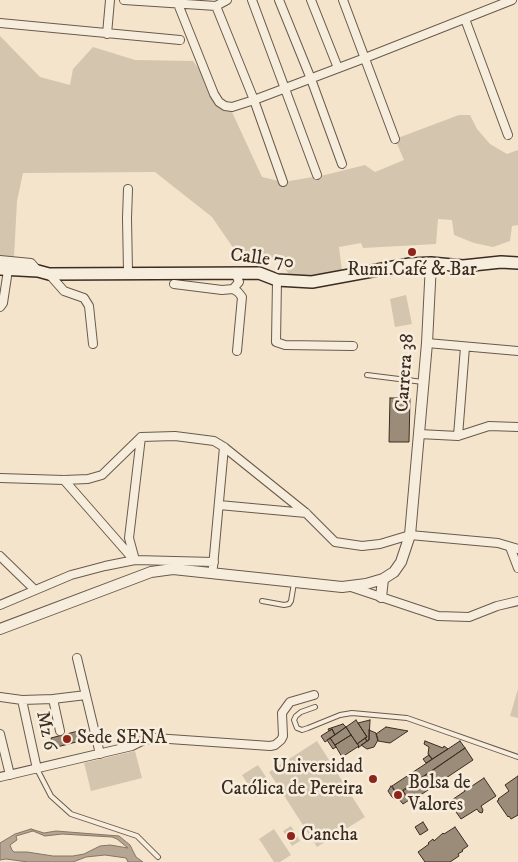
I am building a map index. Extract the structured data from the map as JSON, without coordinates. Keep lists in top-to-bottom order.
{
  "streets": {
    "main road": ["Calle 70"],
    "street": ["Carrera 38", "Mz 6"]
  },
  "crossings": [
    ["Calle 70", "Carrera 38"]
  ],
  "places": [
    "Rumi Café & Bar",
    "Sede SENA",
    "Universidad Católica de Pereira",
    "Bolsa de Valores",
    "Cancha"
  ]
}
